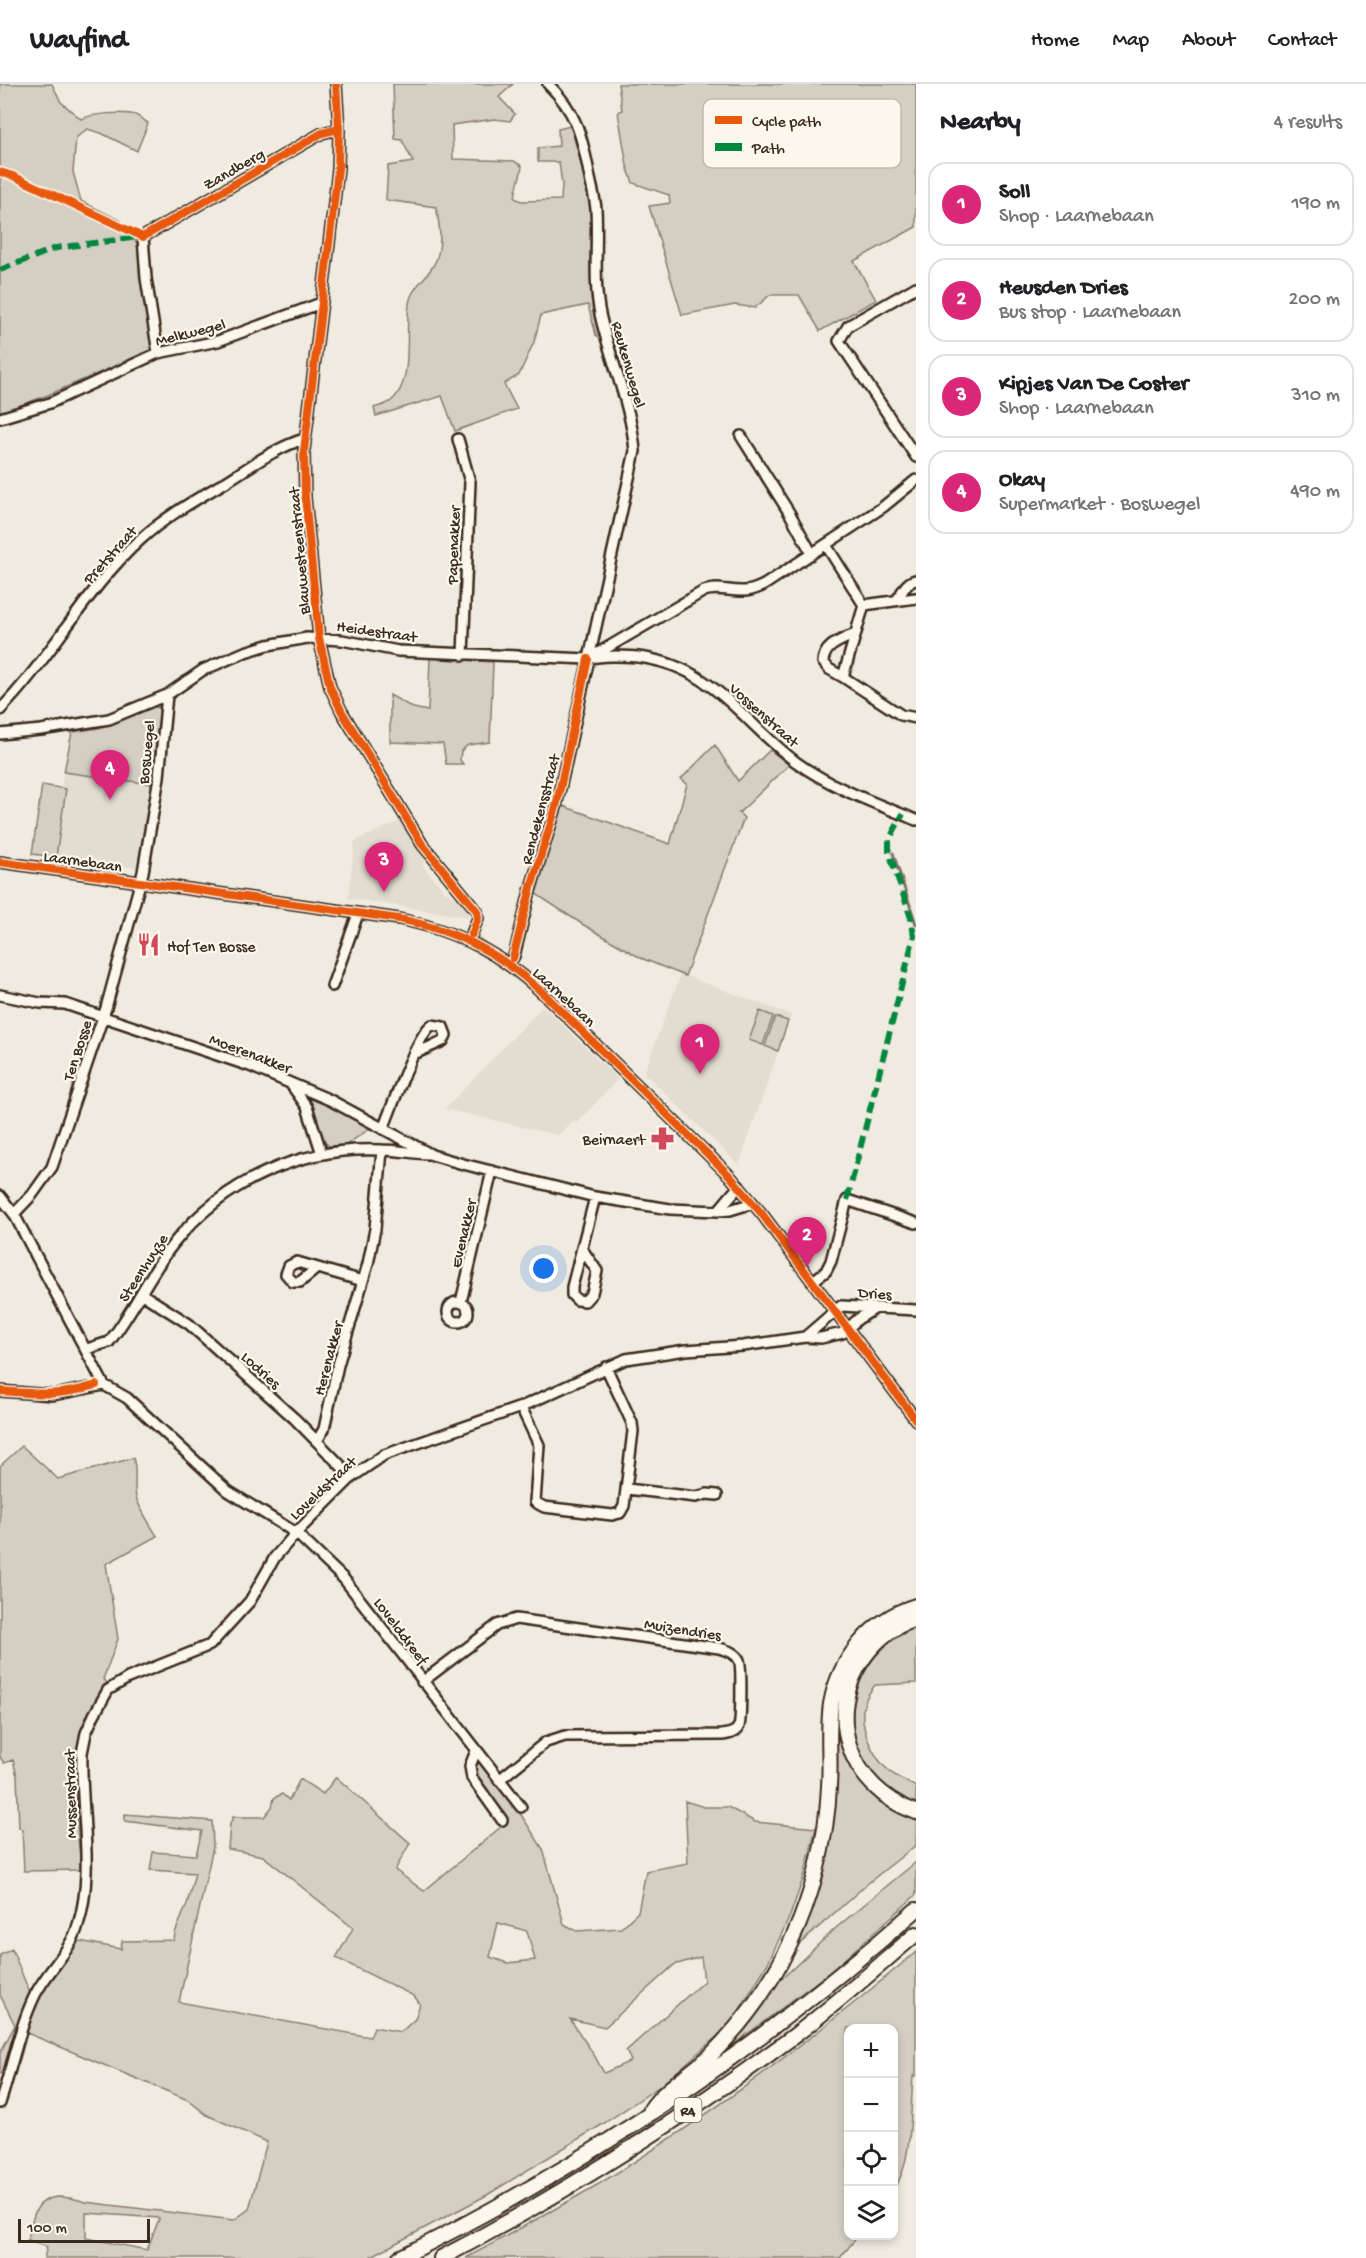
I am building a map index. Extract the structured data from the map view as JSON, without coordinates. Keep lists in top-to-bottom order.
{
  "streets": {
    "highway": ["R4"],
    "street": [
      "Zandberg",
      "Melkwegel",
      "Reukenwegel",
      "Papenakker",
      "Blauwesteenstraat",
      "Pretstraat",
      "Heidestraat",
      "Vossenstraat",
      "Boswegel",
      "Rendekensstraat",
      "Laarnebaan",
      "Ten Bosse",
      "Moerenakker",
      "Evenakker",
      "Steenhuyze",
      "Dries",
      "Herenakker",
      "Lodries",
      "Loveldstraat",
      "Muizendries",
      "Lovelddreef",
      "Mussenstraat"
    ]
  },
  "crossings": [
    ["Zandberg", "Melkwegel"],
    ["Zandberg", "Blauwesteenstraat"],
    ["Melkwegel", "Blauwesteenstraat"],
    ["Reukenwegel", "Heidestraat"],
    ["Reukenwegel", "Vossenstraat"],
    ["Reukenwegel", "Rendekensstraat"],
    ["Papenakker", "Heidestraat"],
    ["Blauwesteenstraat", "Pretstraat"],
    ["Blauwesteenstraat", "Heidestraat"],
    ["Blauwesteenstraat", "Laarnebaan"],
    ["Heidestraat", "Vossenstraat"],
    ["Heidestraat", "Boswegel"],
    ["Heidestraat", "Rendekensstraat"],
    ["Vossenstraat", "Rendekensstraat"],
    ["Boswegel", "Laarnebaan"],
    ["Boswegel", "Ten Bosse"],
    ["Rendekensstraat", "Laarnebaan"],
    ["Laarnebaan", "Ten Bosse"],
    ["Laarnebaan", "Moerenakker"],
    ["Laarnebaan", "Dries"],
    ["Laarnebaan", "Loveldstraat"],
    ["Ten Bosse", "Moerenakker"],
    ["Moerenakker", "Evenakker"],
    ["Moerenakker", "Steenhuyze"],
    ["Steenhuyze", "Herenakker"],
    ["Steenhuyze", "Lodries"],
    ["Herenakker", "Lodries"],
    ["Lodries", "Loveldstraat"],
    ["Loveldstraat", "Lovelddreef"],
    ["Loveldstraat", "Mussenstraat"],
    ["Muizendries", "Lovelddreef"],
    ["Lovelddreef", "Mussenstraat"]
  ],
  "places": {
    "restaurant": ["Hof Ten Bosse"],
    "pharmacy": ["Beirnaert"]
  },
  "legend": ["Cycle path", "Path"],
  "scale_bar": "100 m",
  "page": {
    "header": "Wayfind",
    "nav": [
      "Home",
      "Map",
      "About",
      "Contact"
    ],
    "heading": ["Nearby", "4 results"],
    "list": [
      {
        "mark": "1",
        "name": "Soll",
        "note": "Shop · Laarnebaan",
        "value": "190 m"
      },
      {
        "mark": "2",
        "name": "Heusden Dries",
        "note": "Bus stop · Laarnebaan",
        "value": "200 m"
      },
      {
        "mark": "3",
        "name": "Kipjes Van De Coster",
        "note": "Shop · Laarnebaan",
        "value": "310 m"
      },
      {
        "mark": "4",
        "name": "Okay",
        "note": "Supermarket · Boswegel",
        "value": "490 m"
      }
    ],
    "pins": [
      "4",
      "3",
      "1",
      "2"
    ],
    "map_buttons": ["+", "−"],
    "scale": "100 m"
  }
}
